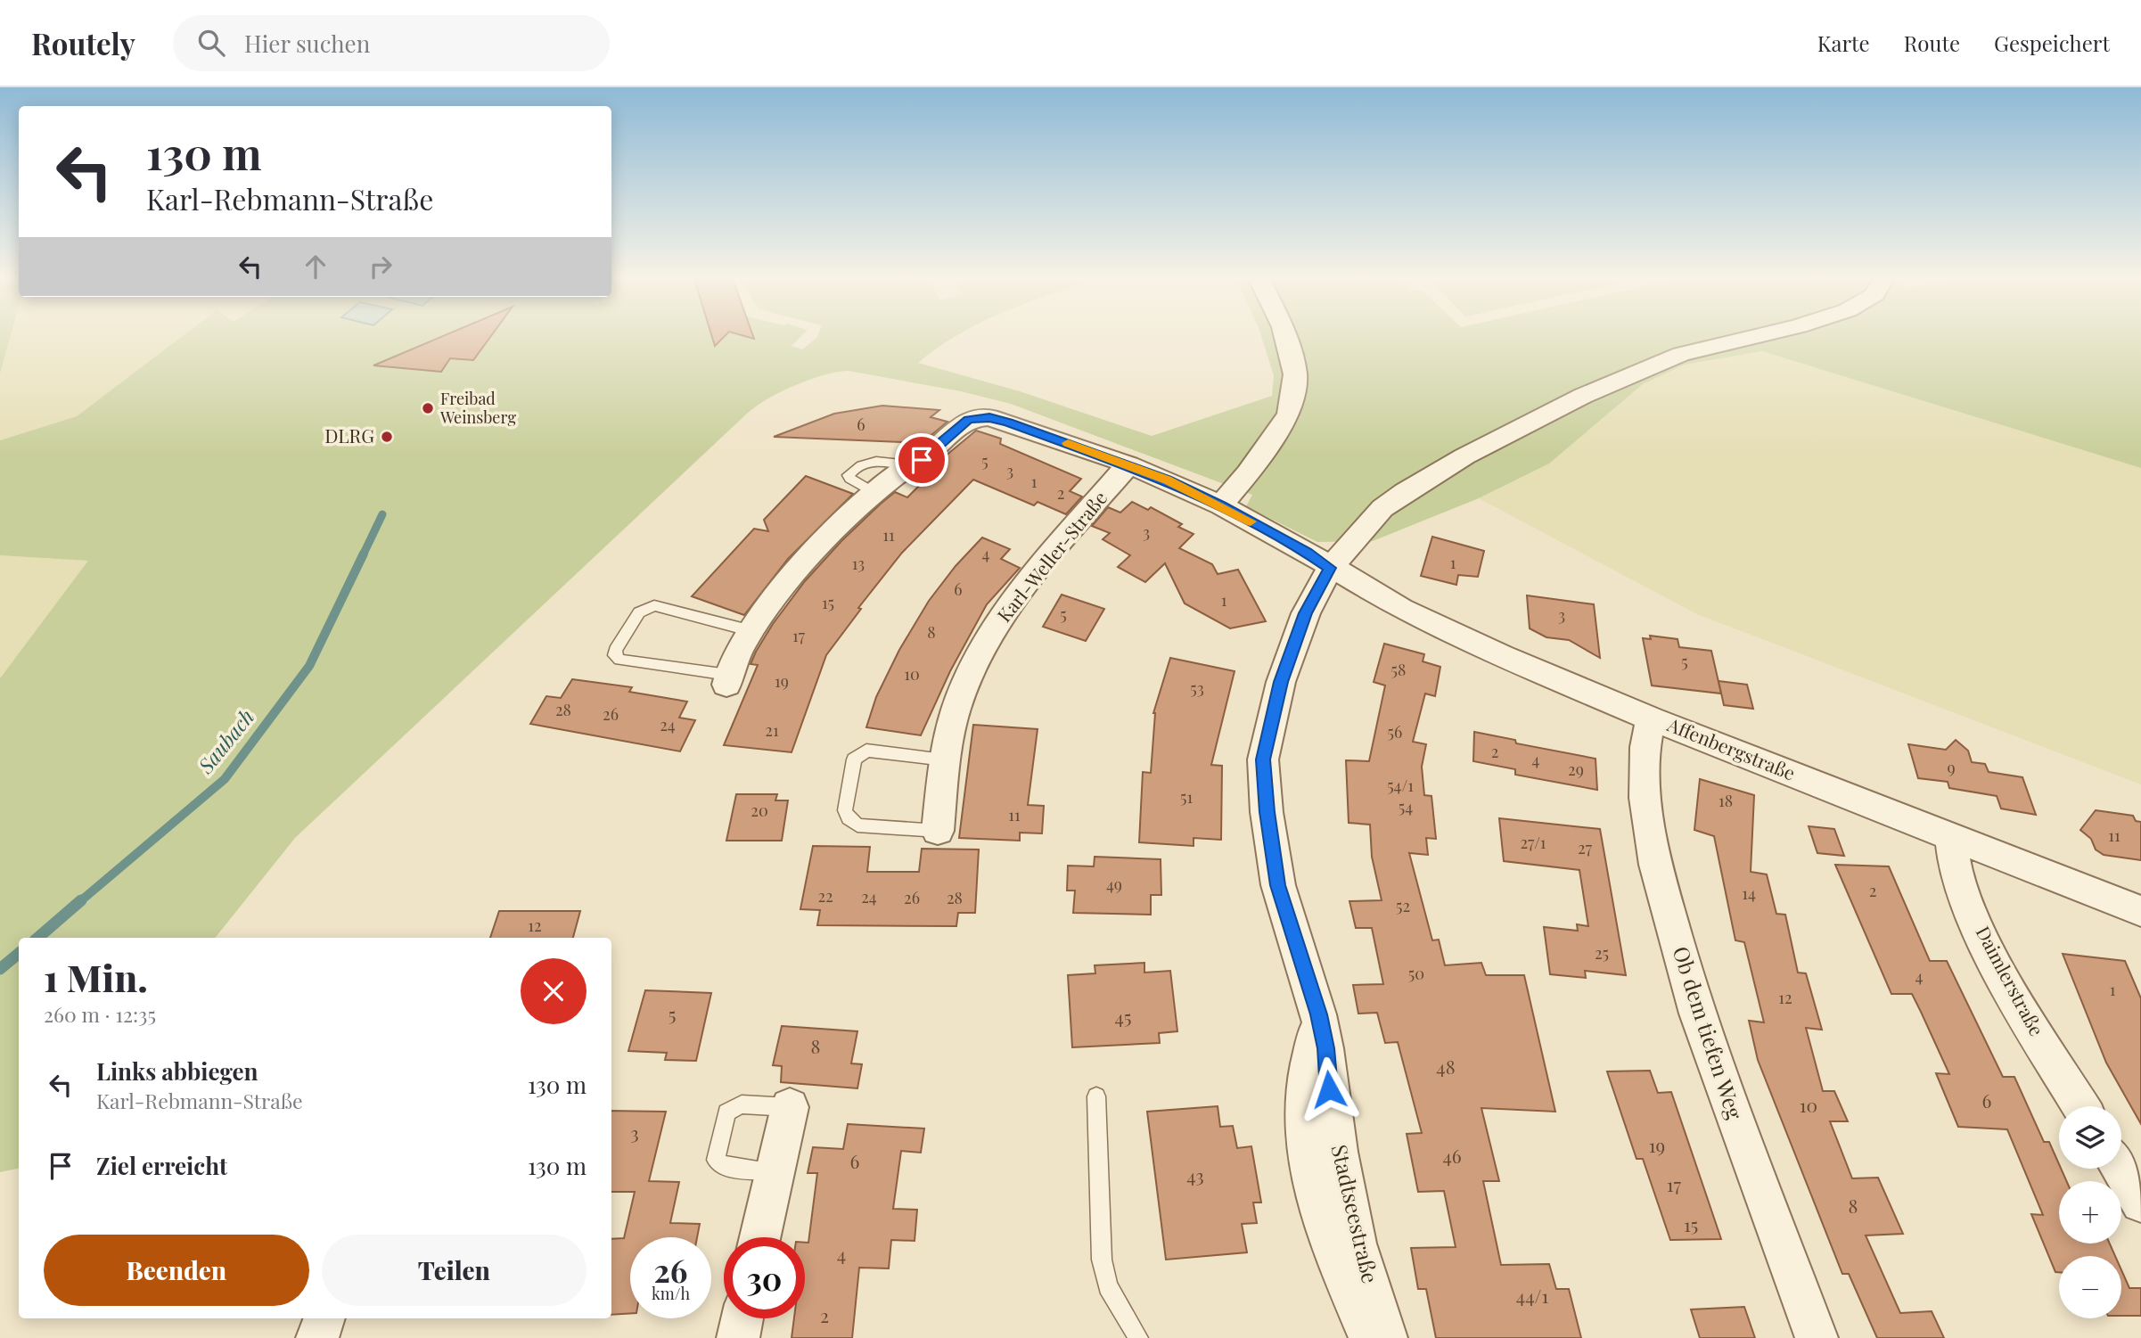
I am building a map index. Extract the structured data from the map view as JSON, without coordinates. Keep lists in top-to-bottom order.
{
  "streets": {
    "street": [
      "Karl-Weller-Straße",
      "Affenbergstraße",
      "Daimlerstraße",
      "Ob dem tiefen Weg",
      "Stadtseestraße"
    ]
  },
  "crossings": [
    ["Karl-Weller-Straße", "Affenbergstraße"],
    ["Affenbergstraße", "Daimlerstraße"],
    ["Affenbergstraße", "Ob dem tiefen Weg"],
    ["Affenbergstraße", "Stadtseestraße"]
  ],
  "water": ["Saubach"],
  "places": ["Freibad Weinsberg", "DLRG"],
  "house_numbers": [
    "6",
    "5",
    "3",
    "1",
    "2",
    "3",
    "11",
    "4",
    "1",
    "13",
    "6",
    "1",
    "15",
    "5",
    "3",
    "8",
    "17",
    "5",
    "58",
    "10",
    "19",
    "53",
    "28",
    "26",
    "24",
    "21",
    "56",
    "2",
    "4",
    "9",
    "29",
    "54/1",
    "51",
    "18",
    "54",
    "20",
    "11",
    "11",
    "27/1",
    "27",
    "49",
    "2",
    "14",
    "22",
    "24",
    "26",
    "28",
    "52",
    "12",
    "25",
    "50",
    "4",
    "1",
    "12",
    "5",
    "45",
    "8",
    "48",
    "6",
    "10",
    "3",
    "19",
    "46",
    "6",
    "43",
    "17",
    "8",
    "15",
    "4",
    "44/1",
    "2"
  ],
  "page": {
    "header": "Routely",
    "search": "Hier suchen",
    "nav": ["Karte", "Route", "Gespeichert"],
    "turn": ["130 m", "Karl-Rebmann-Straße"],
    "heading": ["1 Min.", "260 m · 12:35"],
    "list": [
      {
        "name": "Links abbiegen",
        "note": "Karl-Rebmann-Straße",
        "value": "130 m"
      },
      {
        "name": "Ziel erreicht",
        "value": "130 m"
      }
    ],
    "map_buttons": ["+", "−"],
    "buttons": ["Beenden", "Teilen"],
    "speed": "26 km/h",
    "limit": "30"
  }
}
